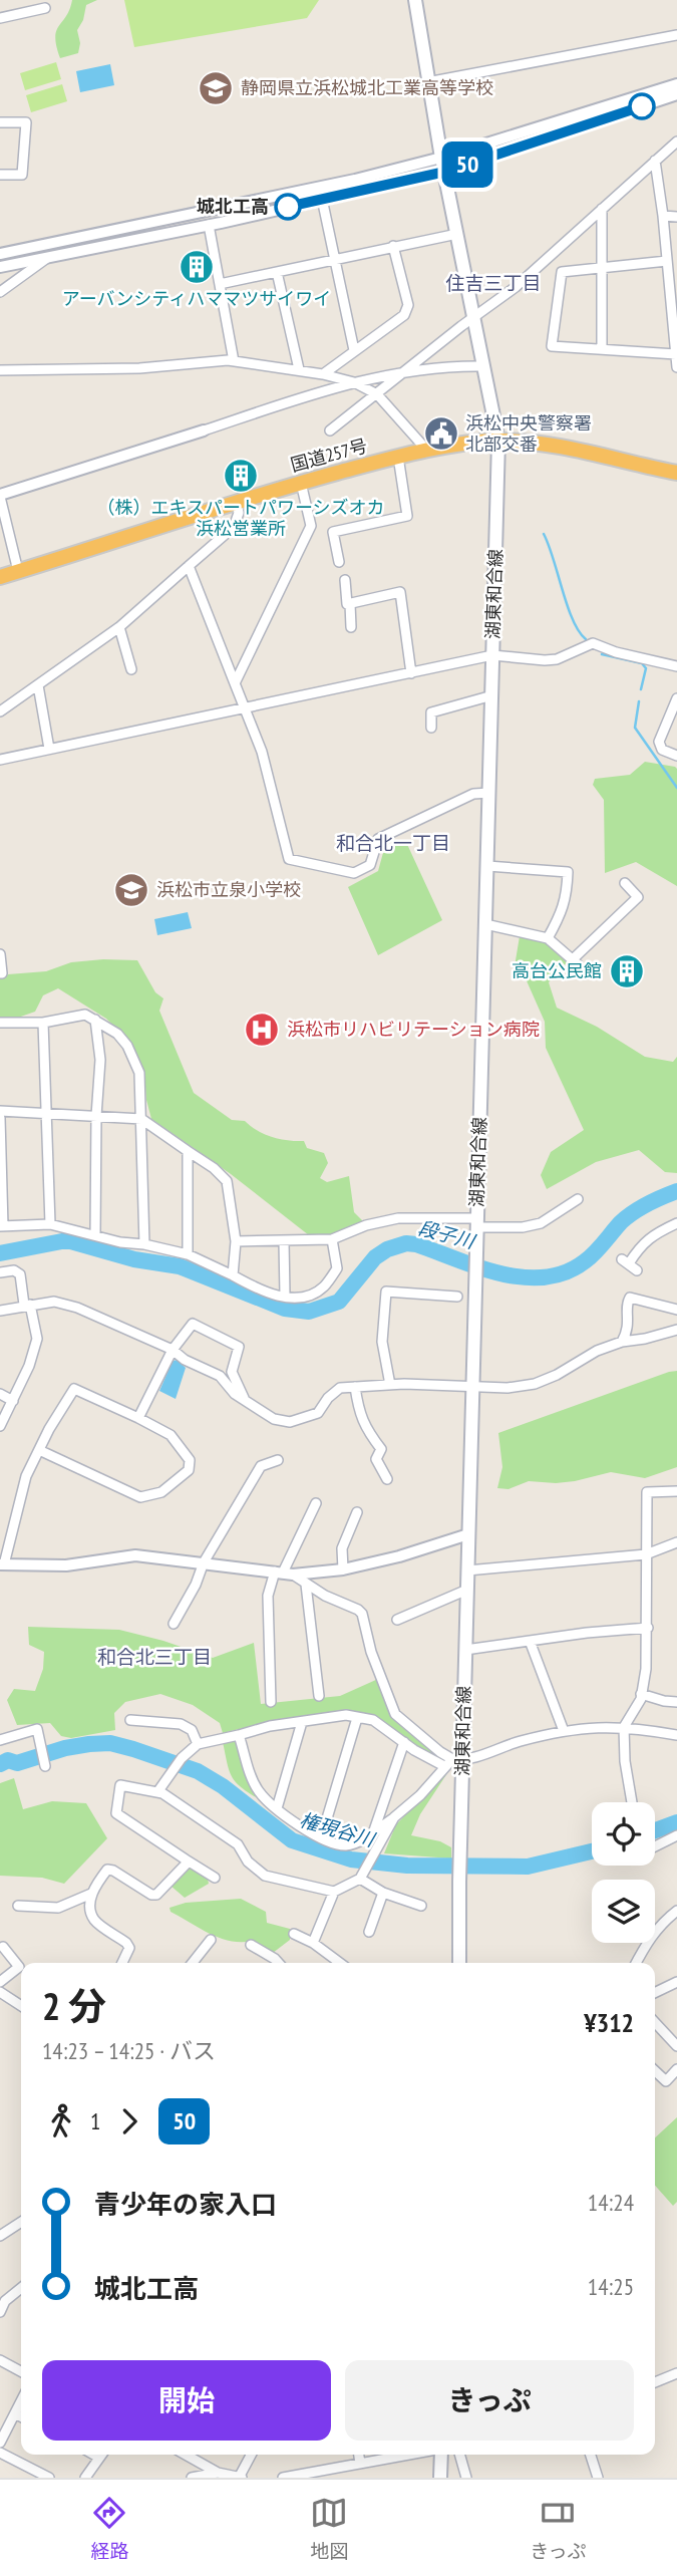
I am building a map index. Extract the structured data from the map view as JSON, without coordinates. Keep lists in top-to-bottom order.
{
  "streets": {
    "highway": ["国道257号"],
    "main road": ["湖東和合線"]
  },
  "crossings": [
    ["国道257号", "湖東和合線"]
  ],
  "districts": ["住吉三丁目", "和合北一丁目", "和合北三丁目"],
  "water": ["段子川", "権現谷川"],
  "places": {
    "school or university": ["静岡県立浜松城北工業高等学校", "浜松市立泉小学校"],
    "other": ["城北工高"],
    "building": ["アーバンシティハママツサイワイ", "（株）エキスパートパワーシズオカ 浜松営業所", "高台公民館"],
    "public building": ["浜松中央警察署 北部交番"],
    "hospital": ["浜松市リハビリテーション病院"]
  },
  "lines": ["bus line 50"],
  "page": {
    "on_map": "50",
    "heading": ["2 分", "14:23 – 14:25 · バス", "¥312"],
    "legs": ["1", "50"],
    "list": [
      {
        "name": "青少年の家入口",
        "value": "14:24"
      },
      {
        "name": "城北工高",
        "value": "14:25"
      }
    ],
    "buttons": ["開始", "きっぷ"],
    "tabs": ["経路", "地図", "きっぷ"]
  }
}
